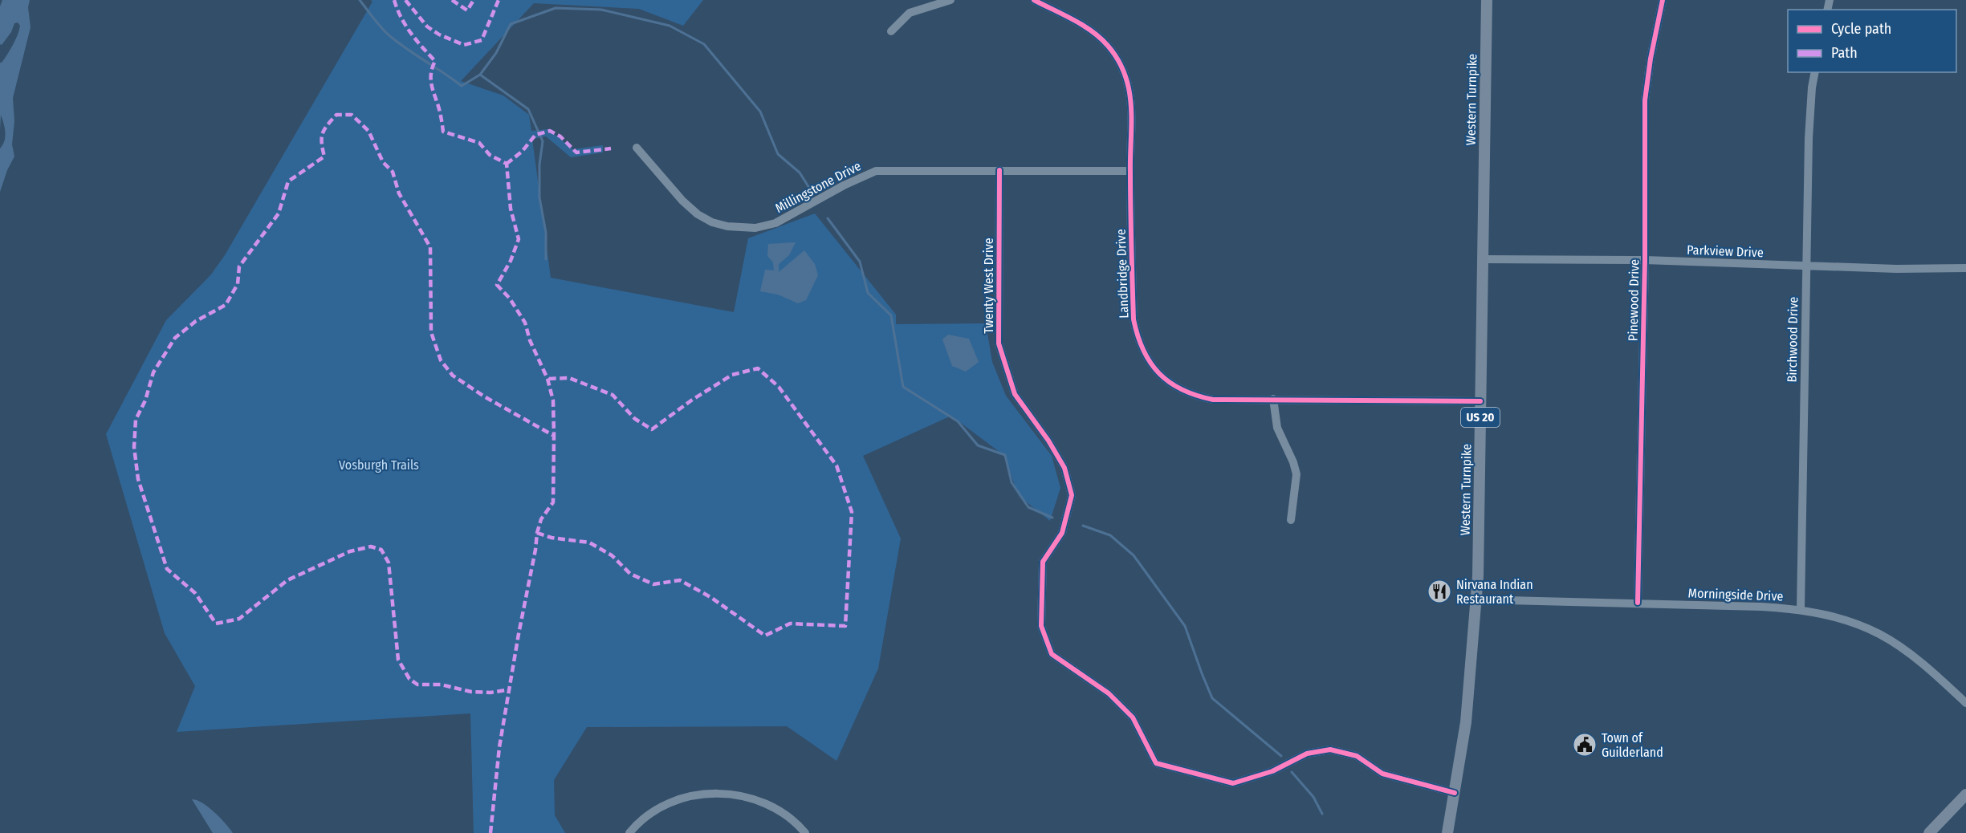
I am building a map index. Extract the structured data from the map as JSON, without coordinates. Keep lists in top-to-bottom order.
{
  "streets": {
    "main road": ["Western Turnpike", "US 20"],
    "street": [
      "Millingstone Drive",
      "Parkview Drive",
      "Landbridge Drive",
      "Twenty West Drive",
      "Pinewood Drive",
      "Birchwood Drive",
      "Morningside Drive"
    ]
  },
  "crossings": [
    ["Western Turnpike", "Parkview Drive"],
    ["Western Turnpike", "Landbridge Drive"],
    ["Western Turnpike", "Twenty West Drive"],
    ["Western Turnpike", "Morningside Drive"],
    ["Millingstone Drive", "Landbridge Drive"],
    ["Millingstone Drive", "Twenty West Drive"],
    ["Parkview Drive", "Pinewood Drive"],
    ["Parkview Drive", "Birchwood Drive"],
    ["Pinewood Drive", "Morningside Drive"],
    ["Birchwood Drive", "Morningside Drive"]
  ],
  "parks": ["Vosburgh Trails"],
  "places": {
    "restaurant": ["Nirvana Indian Restaurant"],
    "public building": ["Town of Guilderland"]
  },
  "legend": ["Cycle path", "Path"]
}
